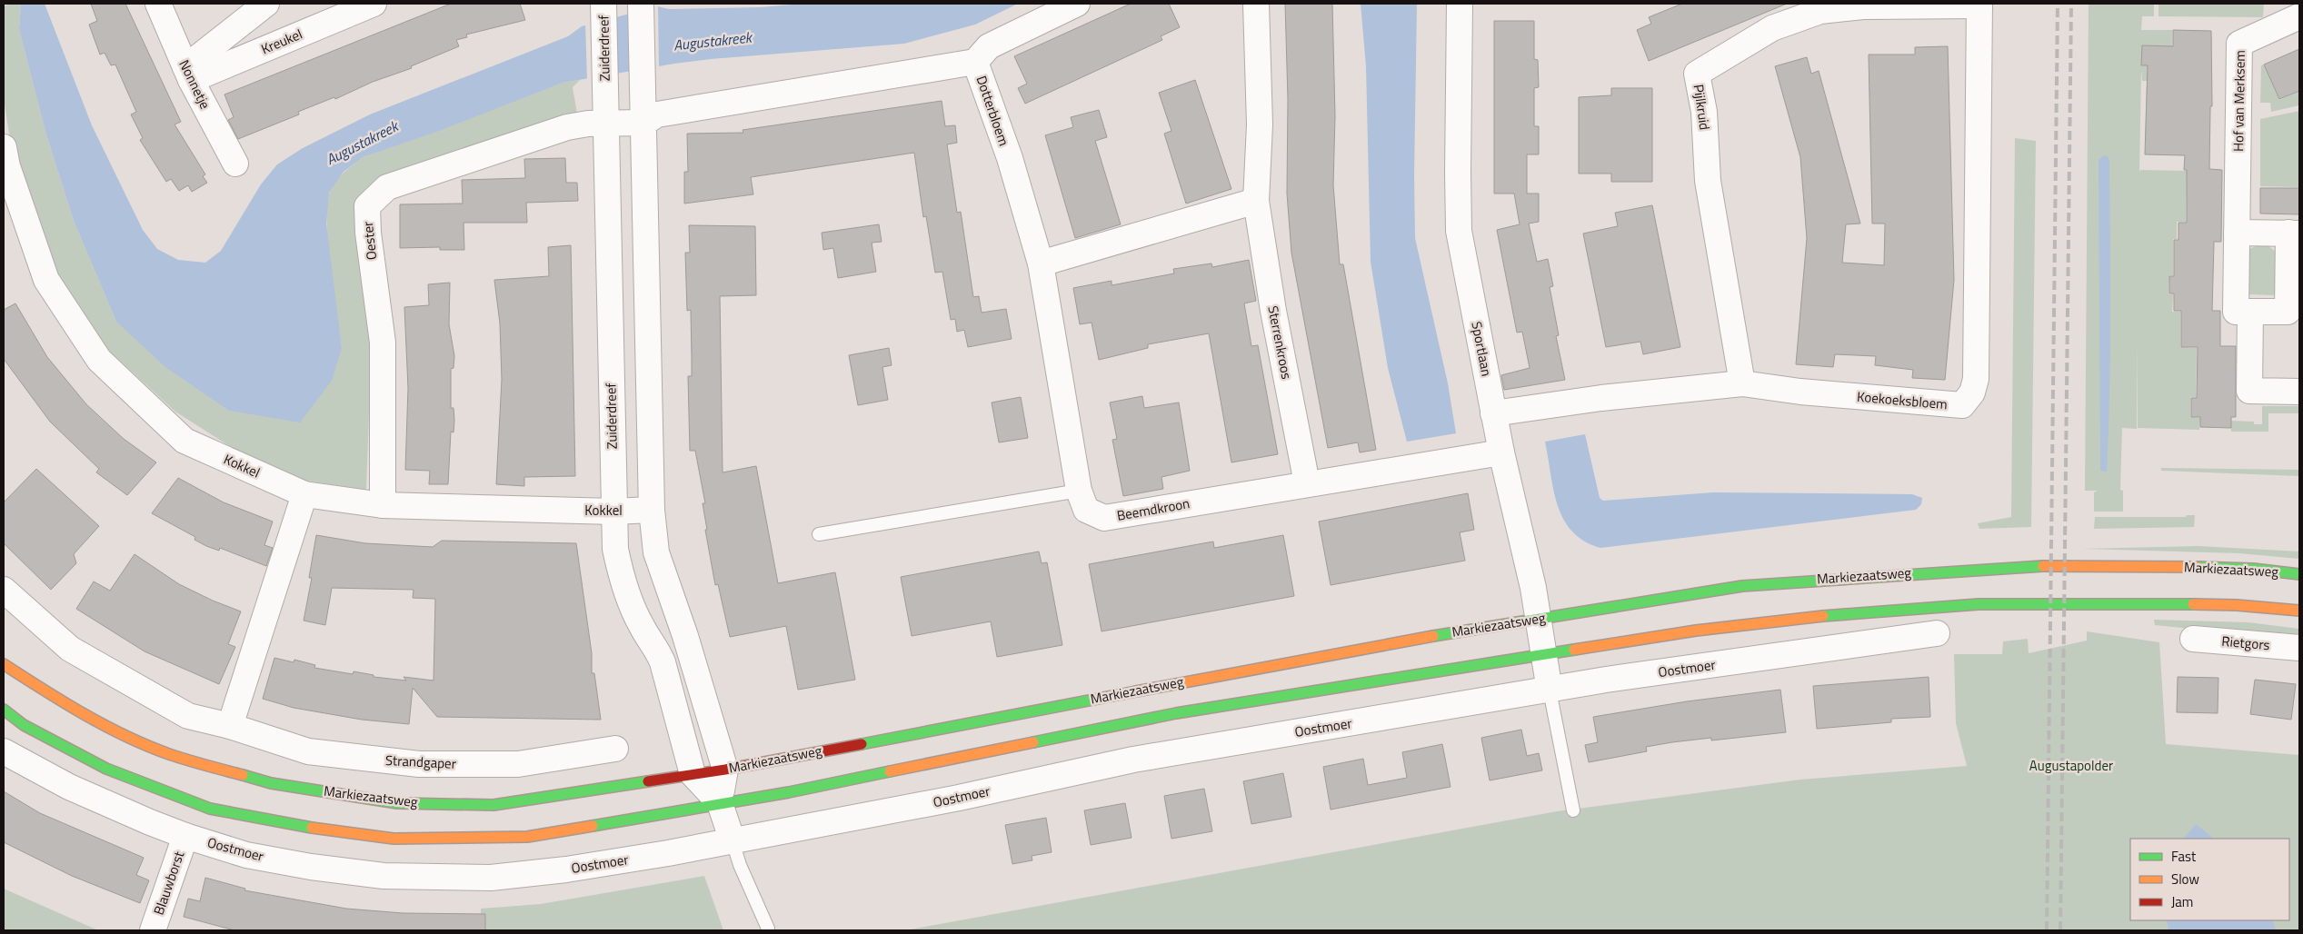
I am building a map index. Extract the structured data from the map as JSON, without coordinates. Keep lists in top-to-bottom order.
{
  "streets": {
    "main road": ["Markiezaatsweg"],
    "street": [
      "Kreukel",
      "Zuiderdreef",
      "Nonnetje",
      "Hof van Merksem",
      "Pijlkruid",
      "Dotterbloem",
      "Oester",
      "Sterrenkroos",
      "Sportlaan",
      "Koekoeksbloem",
      "Kokkel",
      "Beemdkroon",
      "Rietgors",
      "Oostmoer",
      "Strandgaper",
      "Blauwborst"
    ]
  },
  "crossings": [
    ["Kreukel", "Nonnetje"],
    ["Zuiderdreef", "Dotterbloem"],
    ["Zuiderdreef", "Oester"],
    ["Zuiderdreef", "Kokkel"],
    ["Zuiderdreef", "Markiezaatsweg"],
    ["Zuiderdreef", "Oostmoer"],
    ["Pijlkruid", "Koekoeksbloem"],
    ["Dotterbloem", "Beemdkroon"],
    ["Oester", "Kokkel"],
    ["Sterrenkroos", "Beemdkroon"],
    ["Sportlaan", "Koekoeksbloem"],
    ["Sportlaan", "Beemdkroon"],
    ["Sportlaan", "Markiezaatsweg"],
    ["Sportlaan", "Oostmoer"],
    ["Oostmoer", "Blauwborst"]
  ],
  "water": ["Augustakreek"],
  "parks": ["Augustapolder"],
  "legend": ["Fast", "Slow", "Jam"]
}
